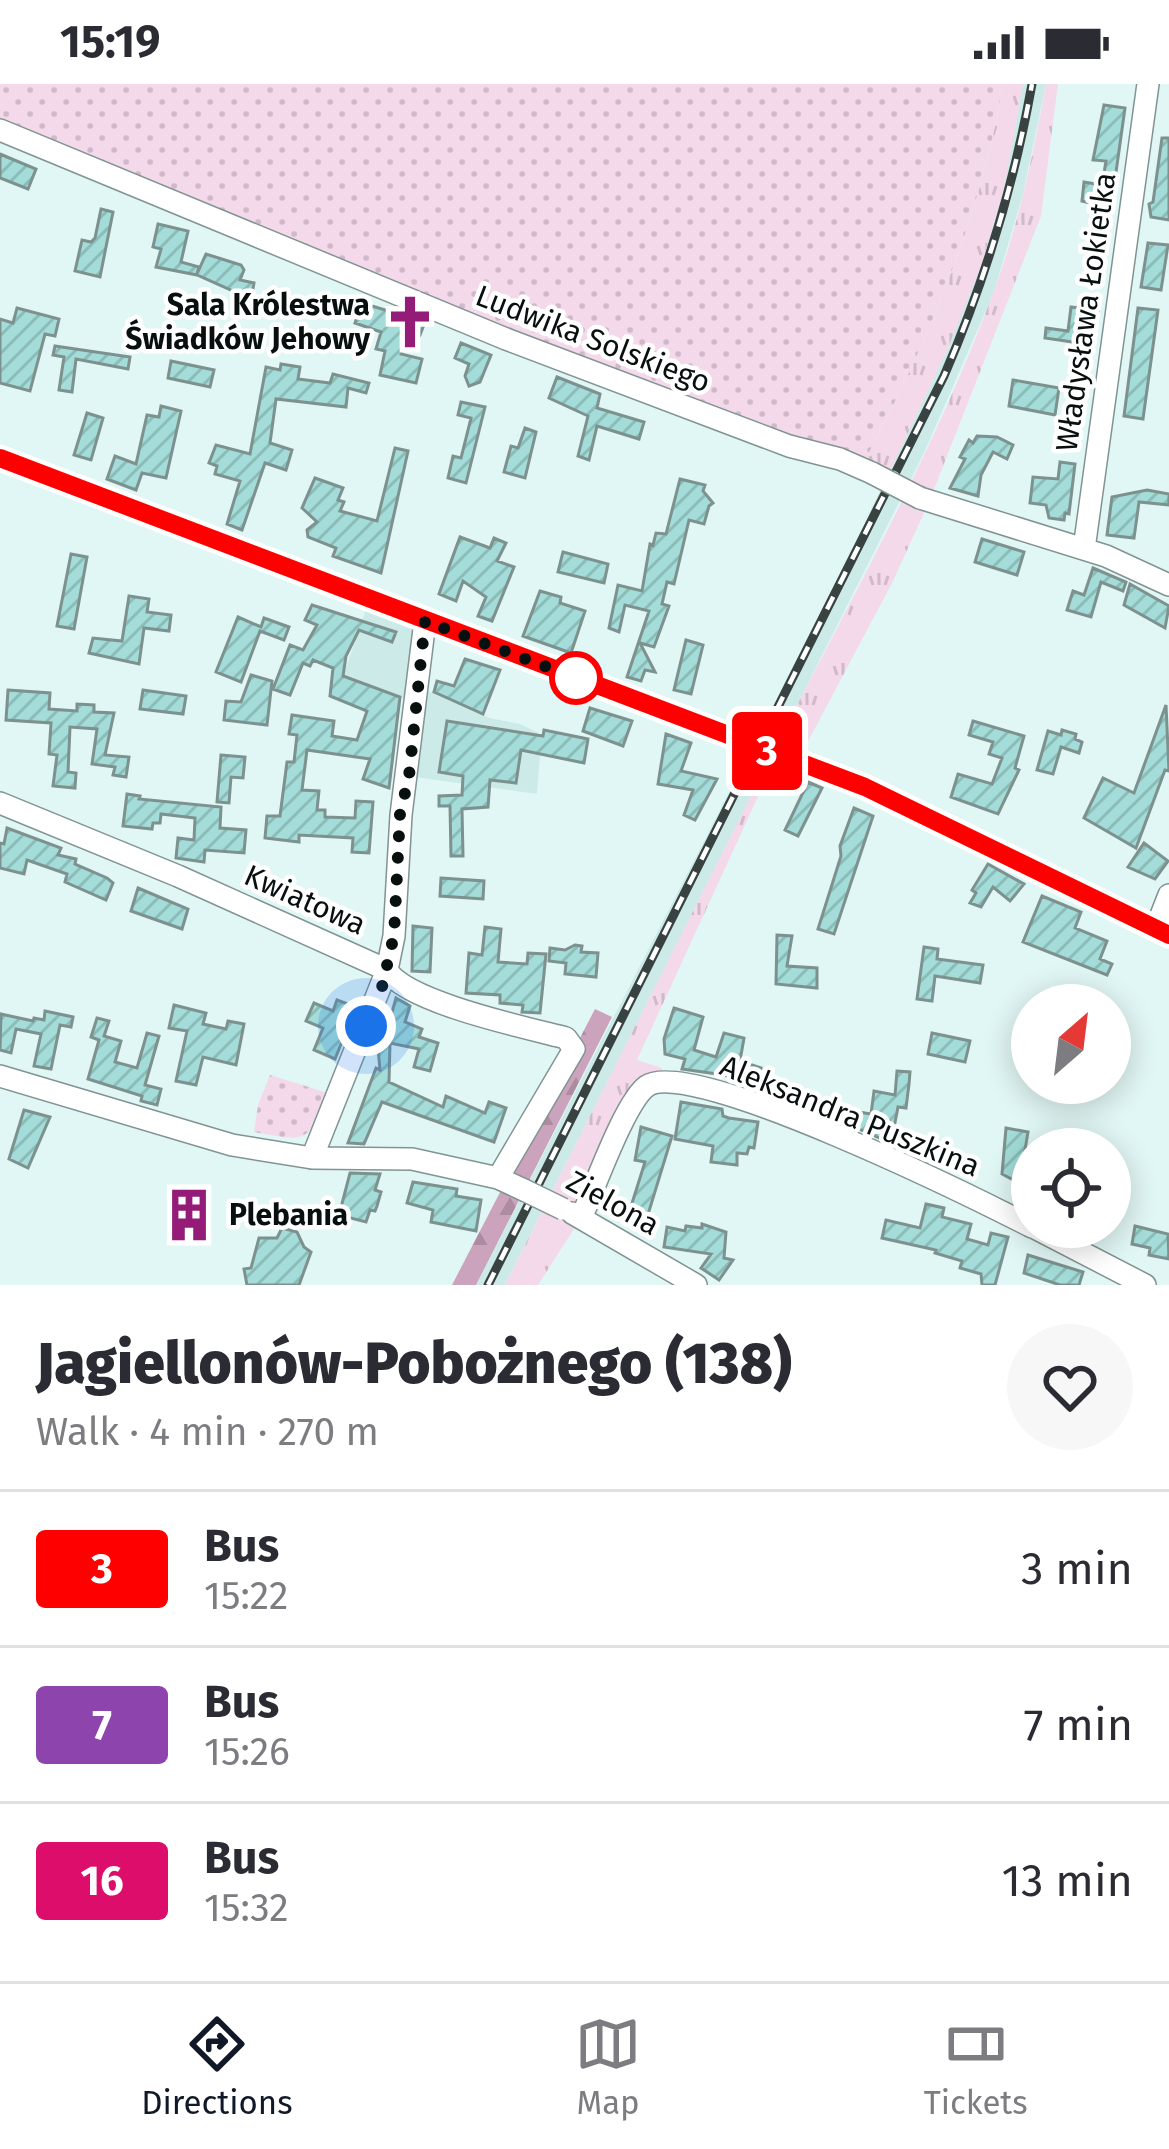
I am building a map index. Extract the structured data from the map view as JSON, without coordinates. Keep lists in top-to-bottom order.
{
  "streets": {
    "street": [
      "Władysława Łokietka",
      "Ludwika Solskiego",
      "Kwiatowa",
      "Aleksandra Puszkina",
      "Zielona"
    ]
  },
  "crossings": [
    ["Władysława Łokietka", "Ludwika Solskiego"],
    ["Kwiatowa", "Zielona"],
    ["Aleksandra Puszkina", "Zielona"]
  ],
  "places": {
    "church": ["Sala Królestwa Świadków Jehowy"],
    "building": ["Plebania"]
  },
  "lines": ["bus line 3"],
  "north": "top right",
  "page": {
    "status": "15:19",
    "on_map": "3",
    "heading": ["Jagiellonów-Pobożnego (138)", "Walk · 4 min · 270 m"],
    "list": [
      {
        "mark": "3",
        "name": "Bus",
        "note": "15:22",
        "value": "3 min"
      },
      {
        "mark": "7",
        "name": "Bus",
        "note": "15:26",
        "value": "7 min"
      },
      {
        "mark": "16",
        "name": "Bus",
        "note": "15:32",
        "value": "13 min"
      }
    ],
    "tabs": ["Directions", "Map", "Tickets"]
  }
}
